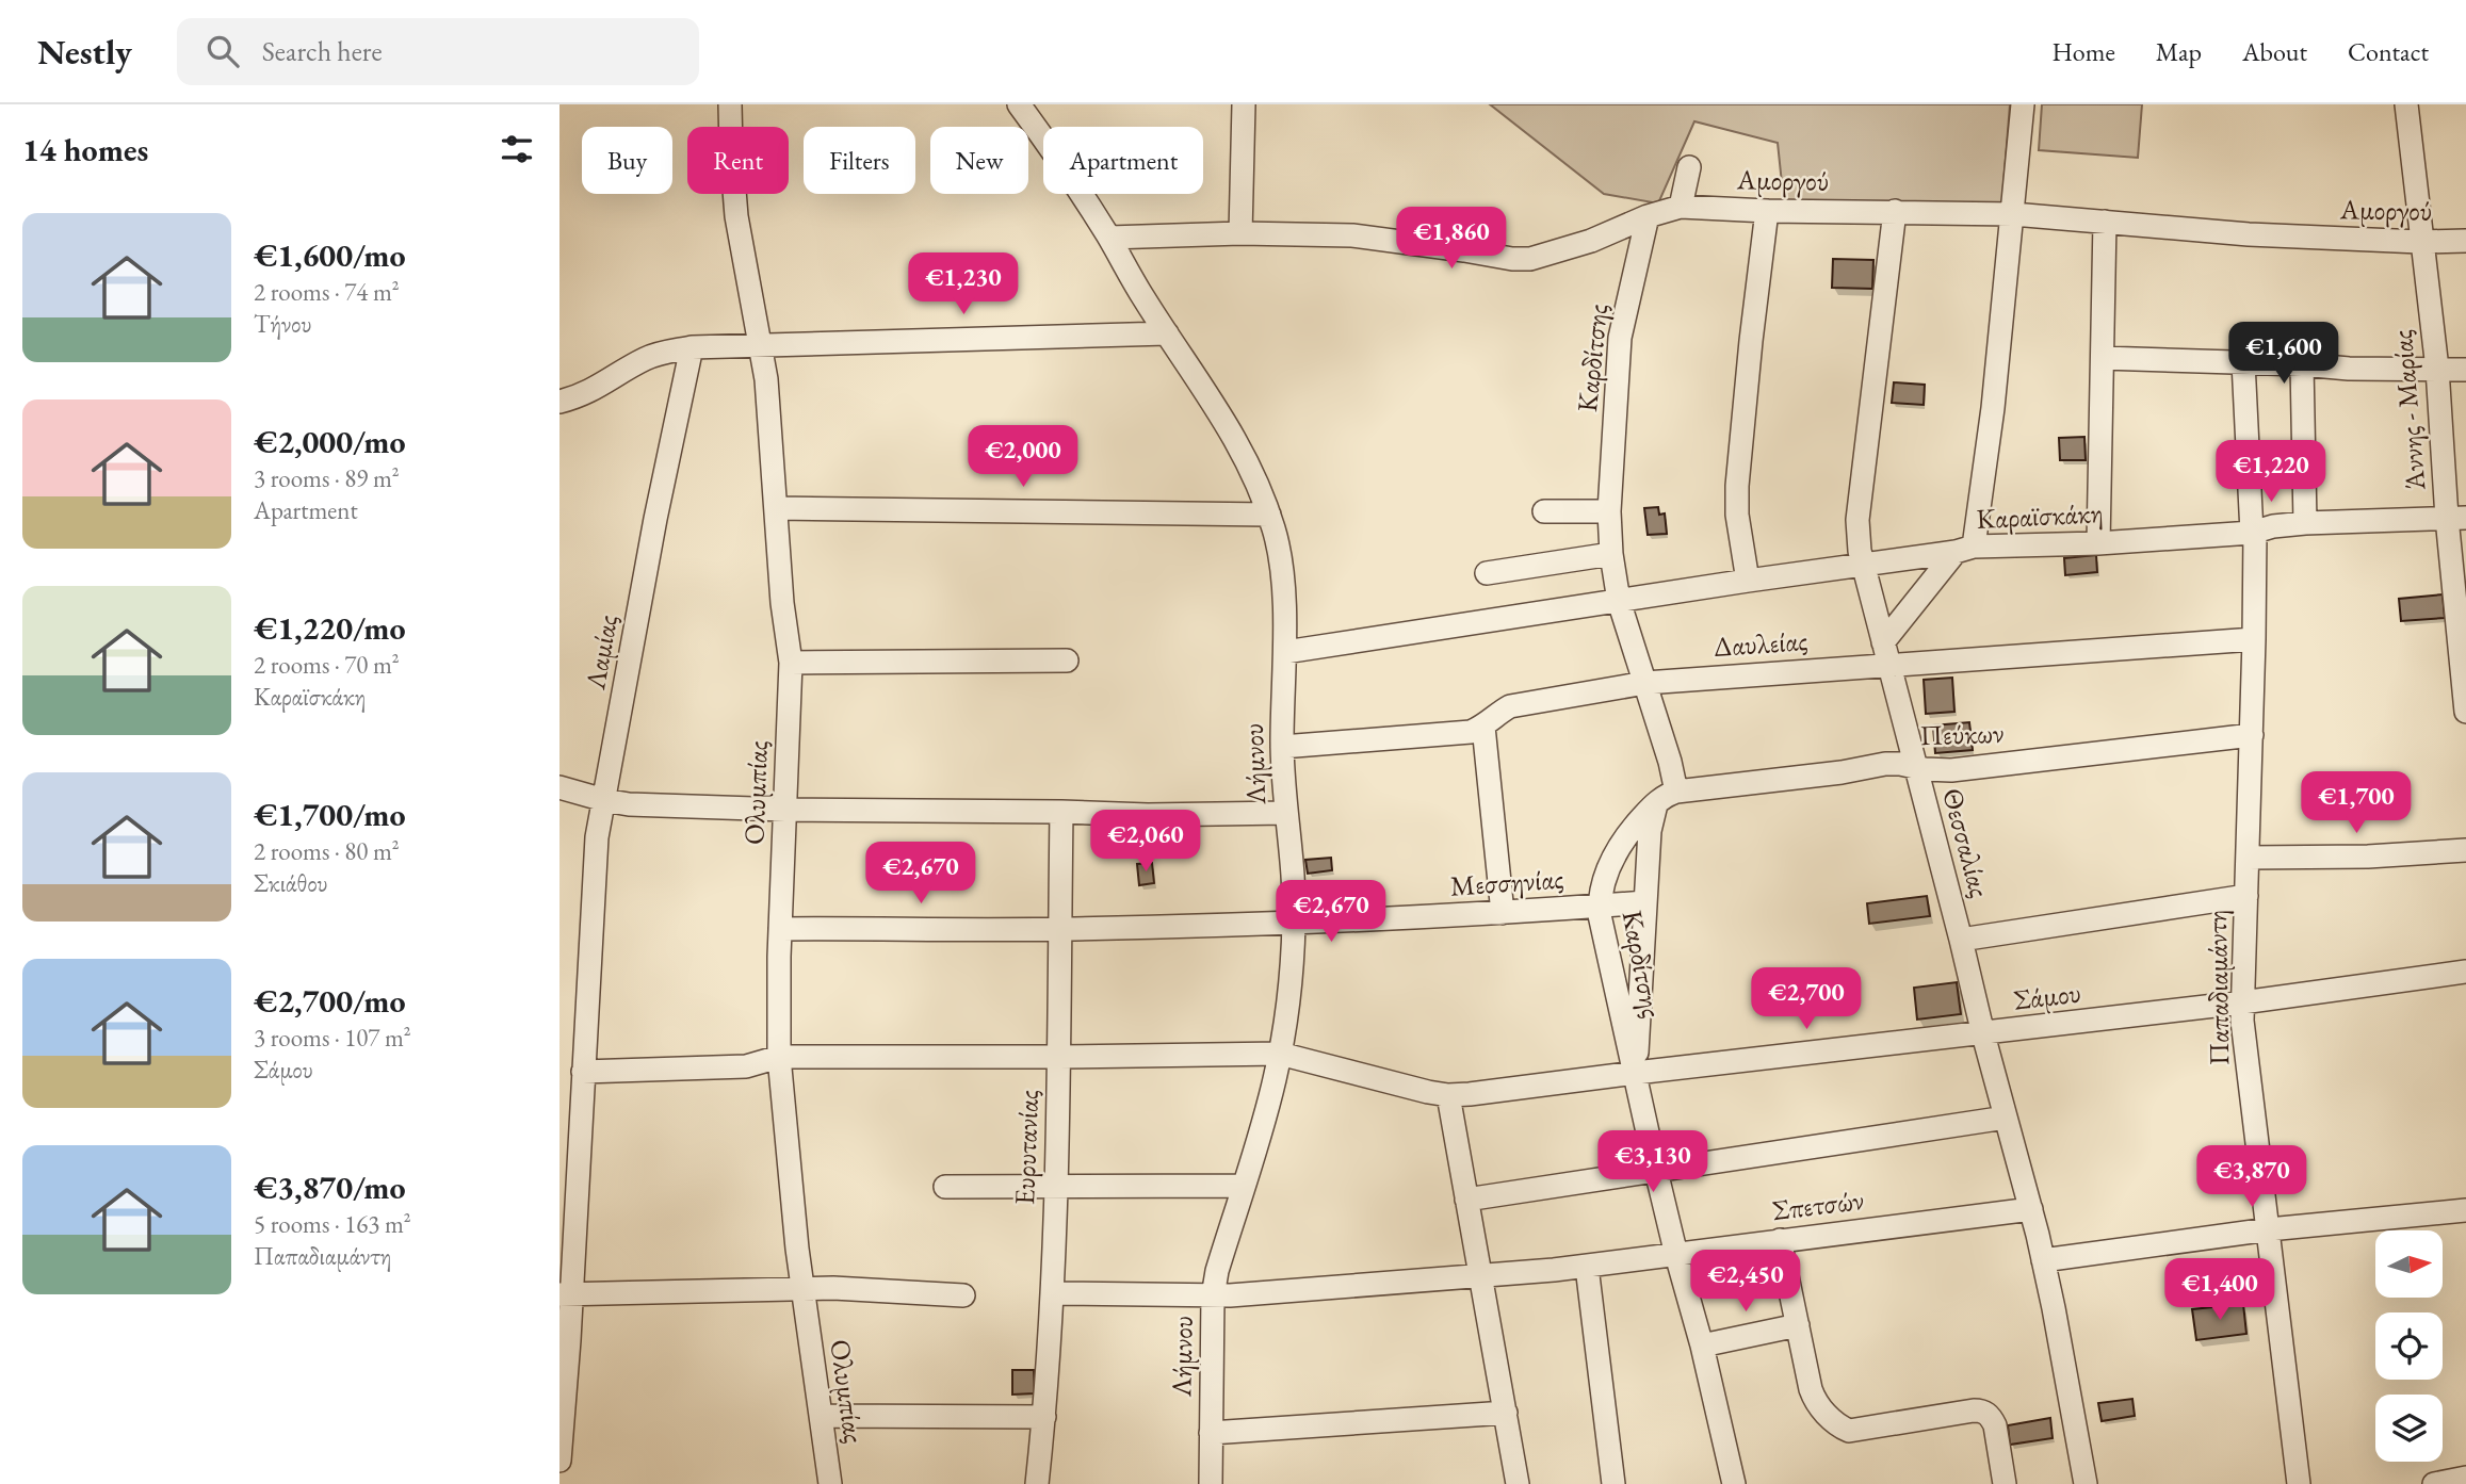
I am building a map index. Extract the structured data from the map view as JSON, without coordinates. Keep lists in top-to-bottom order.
{
  "streets": {
    "street": [
      "Αμοργού",
      "Καρδίτσης",
      "Άννης - Μαρίας",
      "Καραϊσκάκη",
      "Δαυλείας",
      "Λαμίας",
      "Πεύκων",
      "Λήμνου",
      "Ολυμπίας",
      "Θεσσαλίας",
      "Μεσσηνίας",
      "Παπαδιαμάντη",
      "Σάμου",
      "Ευρυτανίας",
      "Σπετσών"
    ]
  },
  "crossings": [
    ["Αμοργού", "Καρδίτσης"],
    ["Αμοργού", "Άννης - Μαρίας"],
    ["Αμοργού", "Λήμνου"],
    ["Αμοργού", "Θεσσαλίας"],
    ["Καρδίτσης", "Καραϊσκάκη"],
    ["Καρδίτσης", "Δαυλείας"],
    ["Καρδίτσης", "Πεύκων"],
    ["Καρδίτσης", "Μεσσηνίας"],
    ["Καρδίτσης", "Σάμου"],
    ["Καρδίτσης", "Σπετσών"],
    ["Άννης - Μαρίας", "Καραϊσκάκη"],
    ["Καραϊσκάκη", "Λήμνου"],
    ["Καραϊσκάκη", "Θεσσαλίας"],
    ["Καραϊσκάκη", "Παπαδιαμάντη"],
    ["Δαυλείας", "Λήμνου"],
    ["Δαυλείας", "Θεσσαλίας"],
    ["Δαυλείας", "Παπαδιαμάντη"],
    ["Λαμίας", "Σάμου"],
    ["Πεύκων", "Θεσσαλίας"],
    ["Πεύκων", "Παπαδιαμάντη"],
    ["Λήμνου", "Μεσσηνίας"],
    ["Λήμνου", "Σάμου"],
    ["Λήμνου", "Σπετσών"],
    ["Ολυμπίας", "Μεσσηνίας"],
    ["Ολυμπίας", "Σάμου"],
    ["Θεσσαλίας", "Σάμου"],
    ["Θεσσαλίας", "Σπετσών"],
    ["Μεσσηνίας", "Ευρυτανίας"],
    ["Παπαδιαμάντη", "Σάμου"],
    ["Σάμου", "Ευρυτανίας"],
    ["Ευρυτανίας", "Σπετσών"]
  ],
  "north": "right",
  "page": {
    "header": "Nestly",
    "search": "Search here",
    "nav": [
      "Home",
      "Map",
      "About",
      "Contact"
    ],
    "heading": "14 homes",
    "chip": [
      "Buy",
      "Rent",
      "Filters",
      "New",
      "Apartment"
    ],
    "list": [
      {
        "name": "€1,600/mo",
        "note": "2 rooms · 74 m² · Τήνου"
      },
      {
        "name": "€2,000/mo",
        "note": "3 rooms · 89 m² · Apartment"
      },
      {
        "name": "€1,220/mo",
        "note": "2 rooms · 70 m² · Καραϊσκάκη"
      },
      {
        "name": "€1,700/mo",
        "note": "2 rooms · 80 m² · Σκιάθου"
      },
      {
        "name": "€2,700/mo",
        "note": "3 rooms · 107 m² · Σάμου"
      },
      {
        "name": "€3,870/mo",
        "note": "5 rooms · 163 m² · Παπαδιαμάντη"
      }
    ],
    "price": [
      "€1,860",
      "€1,230",
      "€1,600",
      "€2,000",
      "€1,220",
      "€1,700",
      "€2,060",
      "€2,670",
      "€2,670",
      "€2,700",
      "€3,130",
      "€3,870",
      "€2,450",
      "€1,400"
    ]
  }
}
